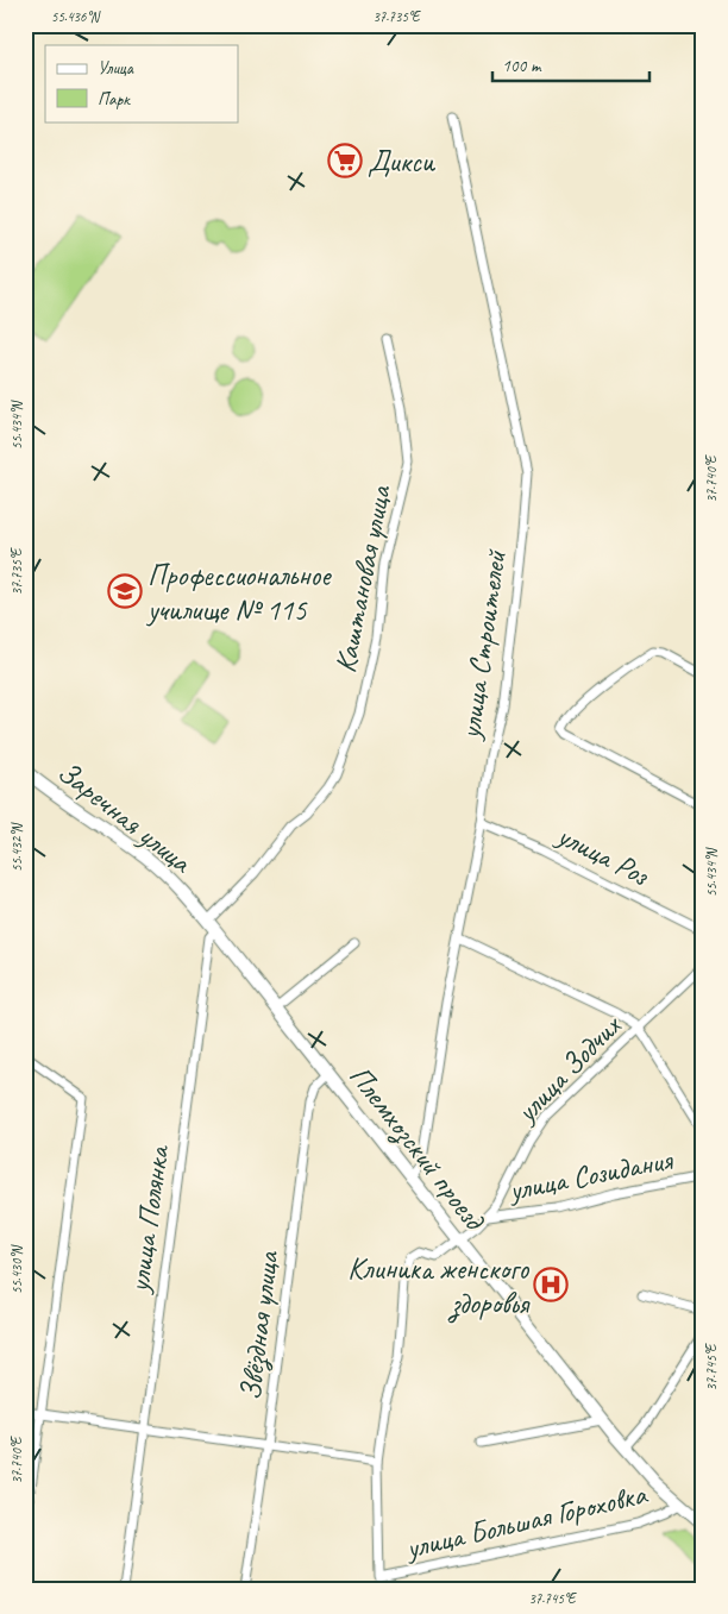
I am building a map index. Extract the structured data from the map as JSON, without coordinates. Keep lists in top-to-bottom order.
{
  "streets": {
    "main road": ["Заречная улица", "Племхозский проезд"],
    "street": [
      "Каштановая улица",
      "улица Строителей",
      "улица Роз",
      "улица Зодчих",
      "улица Созидания",
      "улица Полянка",
      "Звёздная улица",
      "улица Большая Гороховка"
    ]
  },
  "crossings": [
    ["Каштановая улица", "Заречная улица"],
    ["Каштановая улица", "Племхозский проезд"],
    ["Каштановая улица", "улица Полянка"],
    ["улица Строителей", "улица Роз"],
    ["улица Строителей", "Племхозский проезд"],
    ["Заречная улица", "Племхозский проезд"],
    ["Заречная улица", "улица Полянка"],
    ["улица Зодчих", "Племхозский проезд"],
    ["улица Зодчих", "улица Созидания"],
    ["улица Зодчих", "улица Большая Гороховка"],
    ["Племхозский проезд", "улица Полянка"],
    ["Племхозский проезд", "Звёздная улица"],
    ["Племхозский проезд", "улица Большая Гороховка"]
  ],
  "places": {
    "supermarket": ["Дикси"],
    "school or university": ["Профессиональное училище № 115"],
    "hospital": ["Клиника женского здоровья"]
  },
  "legend": ["Улица", "Парк"],
  "scale_bar": "100 m",
  "coordinates": [
    "55.436°N",
    "37.735°E",
    "55.434°N",
    "37.740°E",
    "55.432°N",
    "55.430°N",
    "37.745°E"
  ]
}
